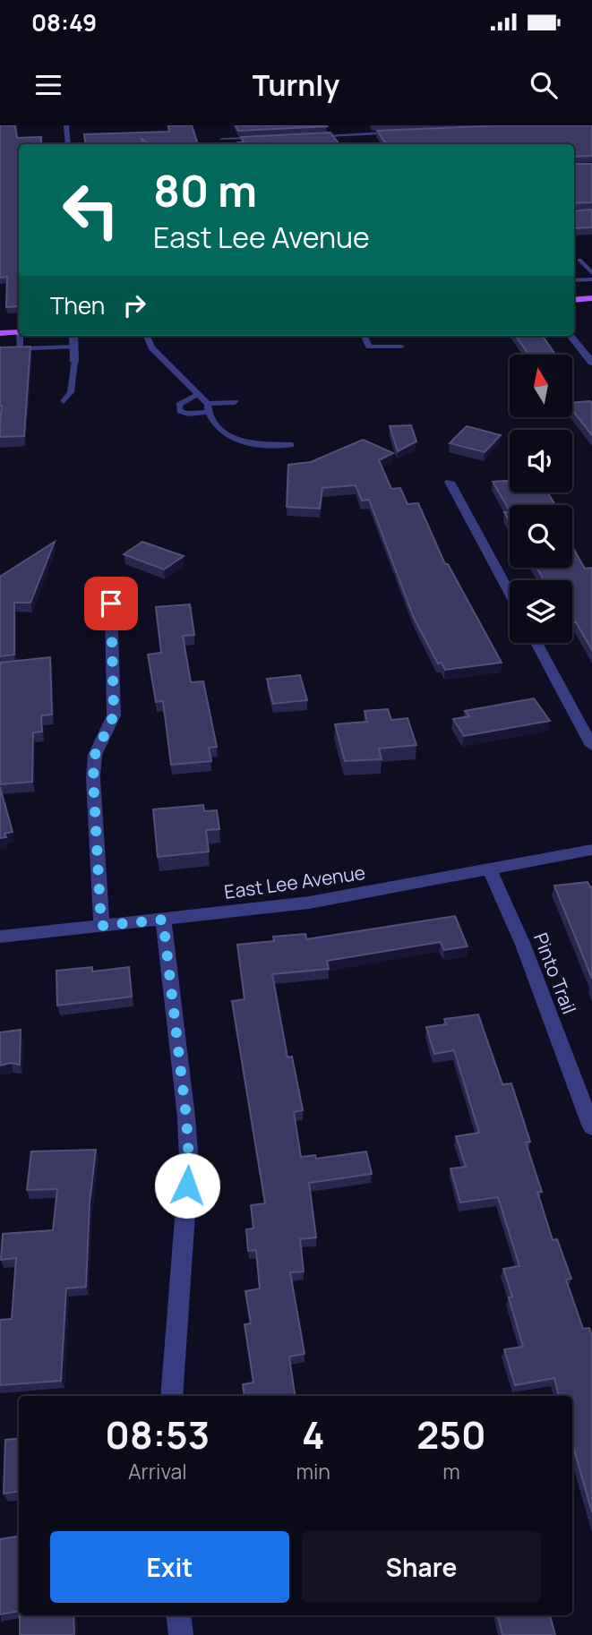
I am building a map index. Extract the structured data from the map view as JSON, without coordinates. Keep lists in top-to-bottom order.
{
  "streets": {
    "street": ["East Lee Avenue", "Pinto Trail"]
  },
  "crossings": [
    ["East Lee Avenue", "Pinto Trail"]
  ],
  "north": "top",
  "page": {
    "status": "08:49",
    "header": "Turnly",
    "turn": ["80 m", "East Lee Avenue"],
    "then": "Then",
    "eta": [
      "08:53",
      "Arrival",
      "4",
      "min",
      "250",
      "m"
    ],
    "buttons": ["Exit", "Share"]
  }
}
